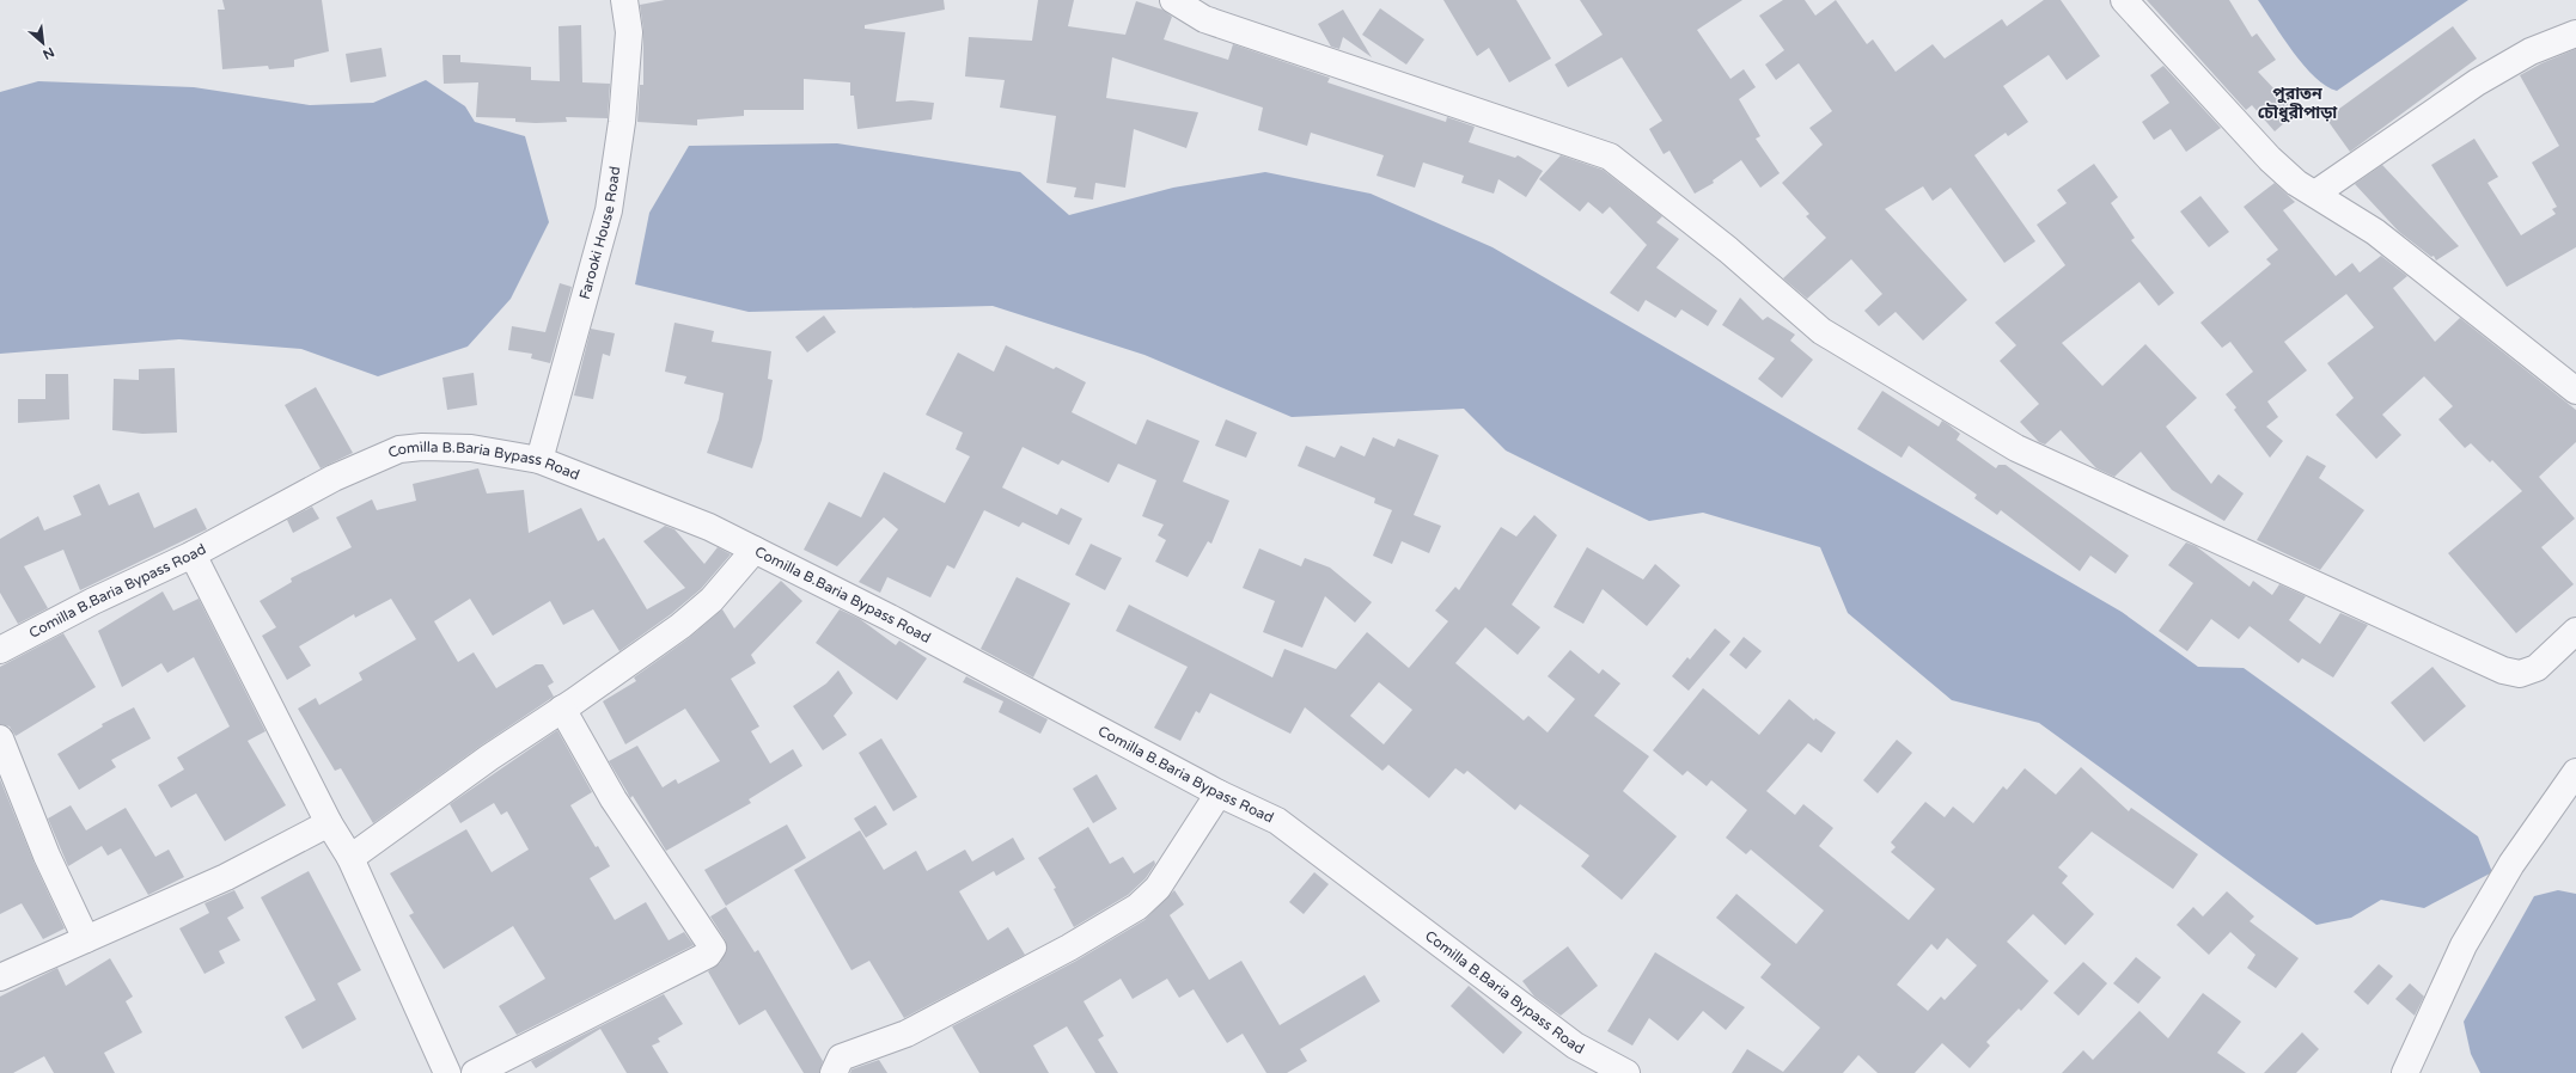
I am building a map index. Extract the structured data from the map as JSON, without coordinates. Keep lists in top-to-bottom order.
{
  "streets": {
    "street": ["Farooki House Road", "Comilla B.Baria Bypass Road"]
  },
  "crossings": [
    ["Farooki House Road", "Comilla B.Baria Bypass Road"]
  ],
  "districts": ["পুরাতন চৌধুরীপাড়া"],
  "north": "bottom right"
}
